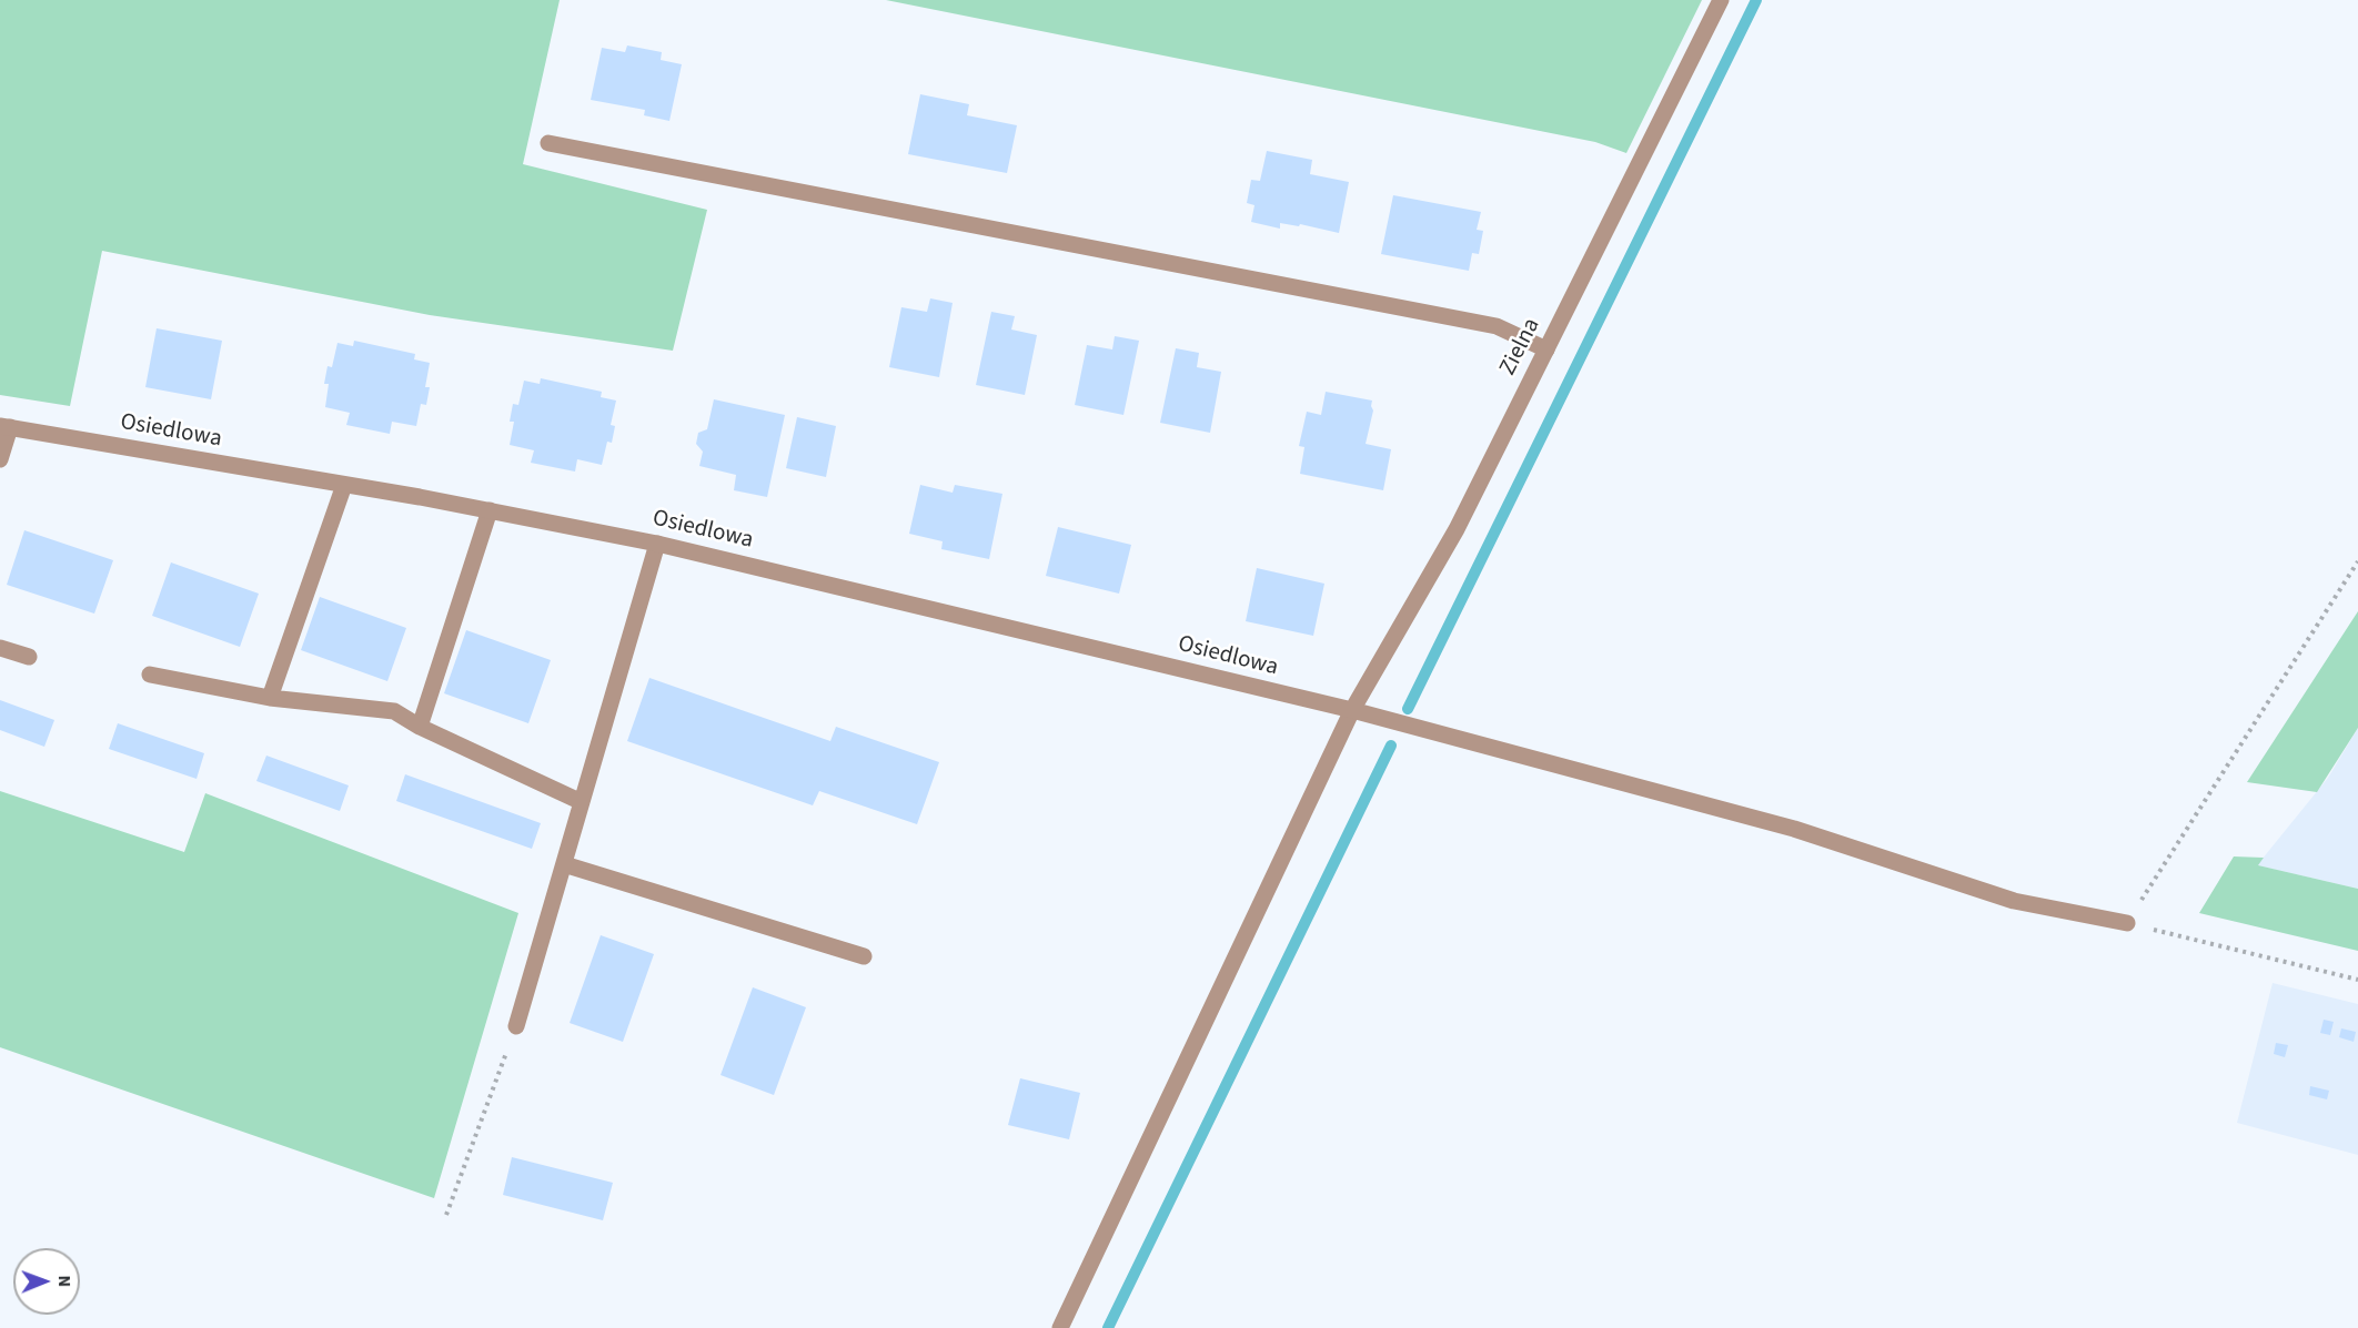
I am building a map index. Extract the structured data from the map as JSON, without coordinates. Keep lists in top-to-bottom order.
{
  "streets": {
    "street": ["Zielna", "Osiedlowa"]
  },
  "crossings": [
    ["Zielna", "Osiedlowa"]
  ],
  "north": "right"
}
